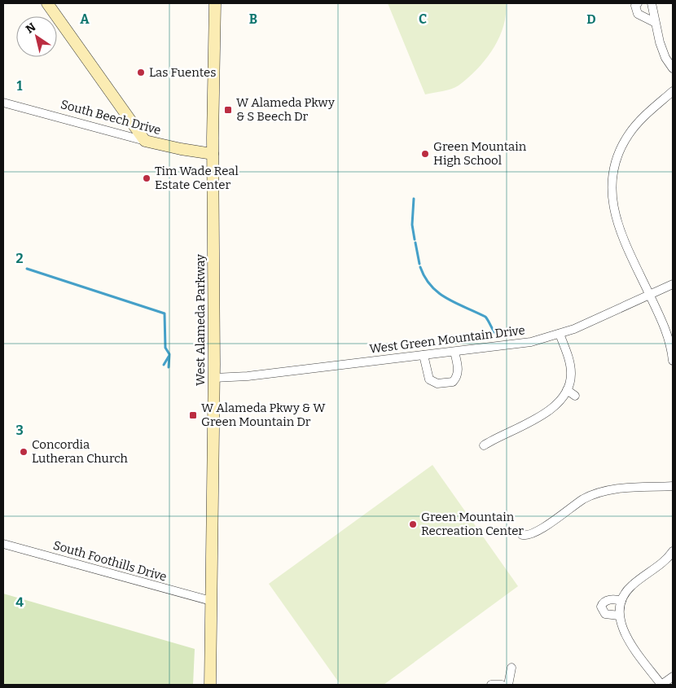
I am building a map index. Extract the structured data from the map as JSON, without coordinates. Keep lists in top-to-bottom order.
{
  "streets": {
    "main road": ["South Beech Drive", "West Alameda Parkway"],
    "street": ["West Green Mountain Drive", "South Foothills Drive"]
  },
  "crossings": [
    ["South Beech Drive", "West Alameda Parkway"],
    ["West Alameda Parkway", "West Green Mountain Drive"],
    ["West Alameda Parkway", "South Foothills Drive"]
  ],
  "places": {
    "other": [
      "Las Fuentes",
      "Green Mountain High School",
      "Tim Wade Real Estate Center",
      "Concordia Lutheran Church",
      "Green Mountain Recreation Center"
    ],
    "transit": ["W Alameda Pkwy & S Beech Dr", "W Alameda Pkwy & W Green Mountain Dr"]
  },
  "north": "top left",
  "grid": {
    "columns": [
      "A",
      "B",
      "C",
      "D"
    ],
    "rows": [
      "1",
      "2",
      "3",
      "4"
    ]
  }
}
